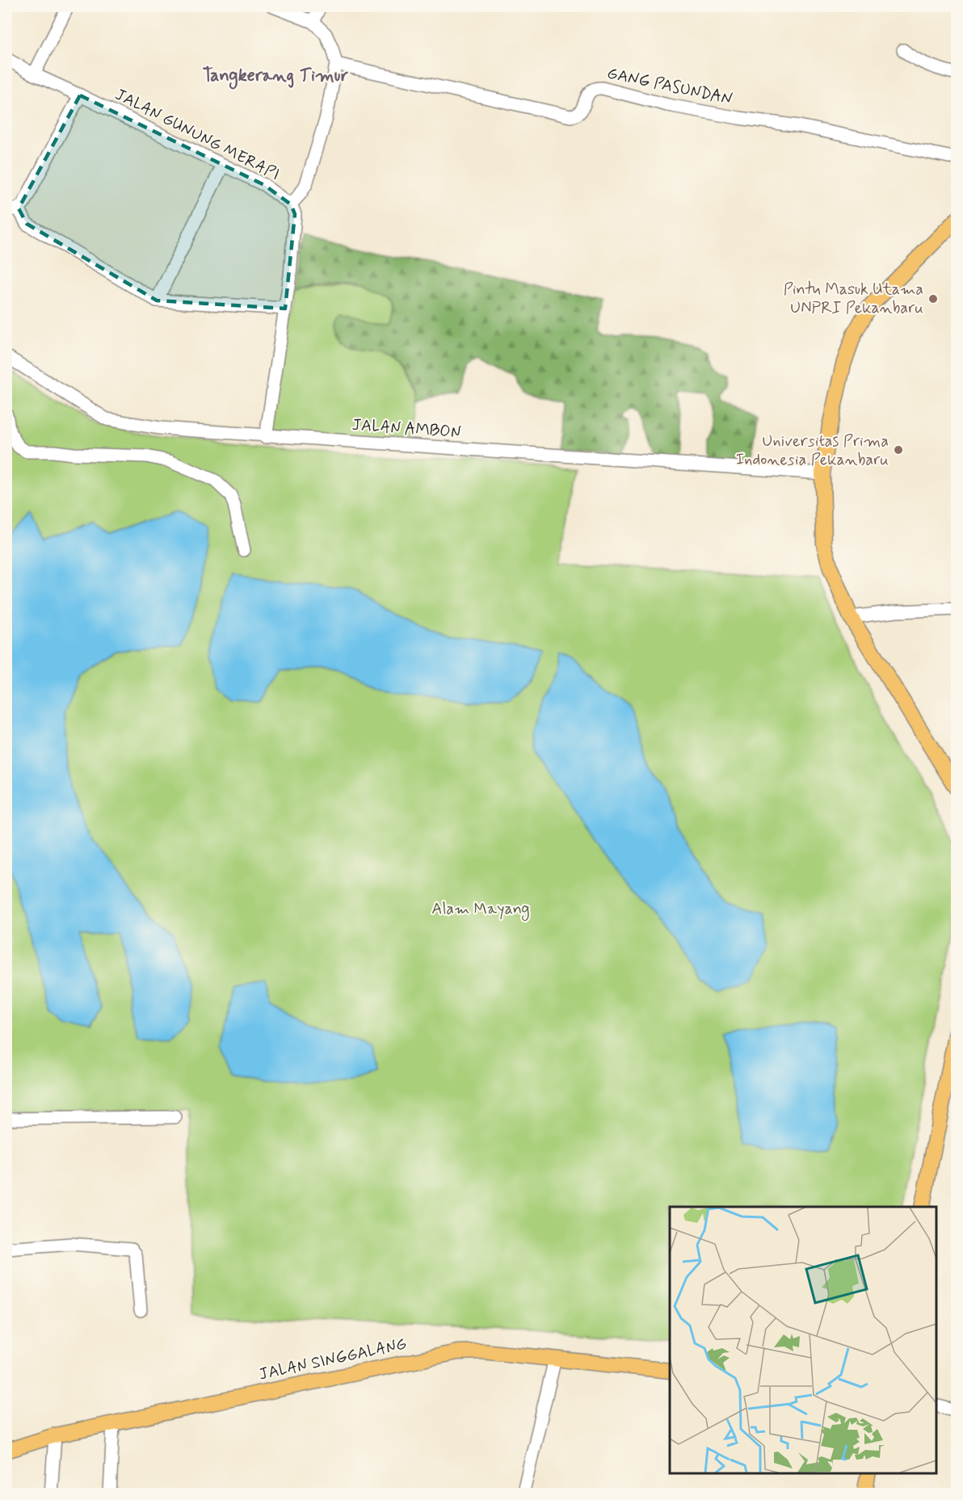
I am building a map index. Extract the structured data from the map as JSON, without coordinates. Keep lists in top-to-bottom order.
{
  "streets": {
    "main road": ["JALAN SINGGALANG"],
    "street": ["GANG PASUNDAN", "JALAN GUNUNG MERAPI", "JALAN AMBON"]
  },
  "districts": ["Tangkerang Timur"],
  "parks": ["Alam Mayang"],
  "places": ["Pintu Masuk Utama UNPRI Pekanbaru", "Universitas Prima Indonesia Pekanbaru"]
}
